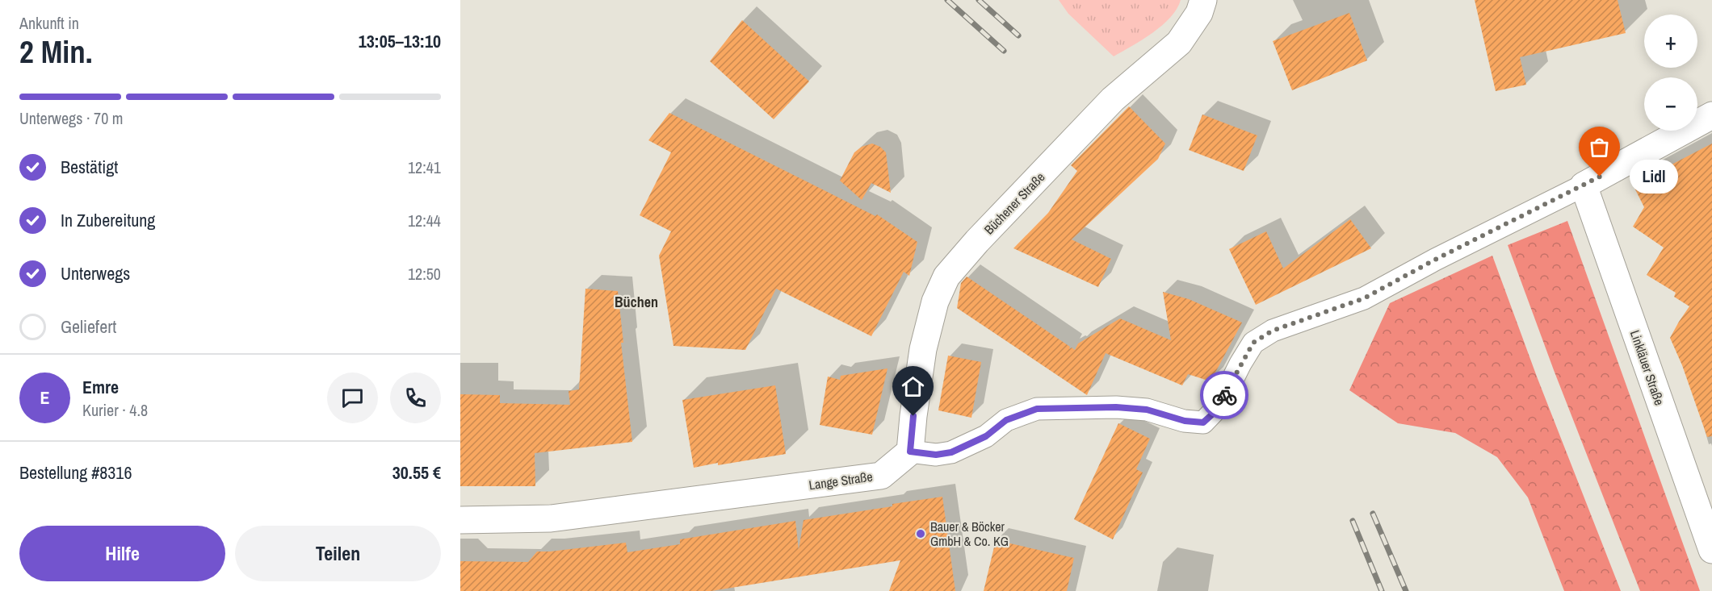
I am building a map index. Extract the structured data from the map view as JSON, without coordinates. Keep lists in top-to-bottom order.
{
  "streets": {
    "street": ["Büchener Straße", "Linkläuer Straße", "Lange Straße"]
  },
  "crossings": [
    ["Büchener Straße", "Lange Straße"]
  ],
  "districts": ["Büchen"],
  "places": ["Lidl", "Bauer & Böcker GmbH & Co. KG"],
  "page": {
    "heading": ["2 Min.", "Ankunft in", "13:05–13:10"],
    "panel": [
      "Emre",
      "Kurier · 4.8",
      "Bestellung #8316",
      "30.55 €"
    ],
    "map_buttons": ["+", "−"],
    "bar": "Unterwegs · 70 m",
    "list": [
      ["Bestätigt", "12:41"],
      ["In Zubereitung", "12:44"],
      ["Unterwegs", "12:50"],
      "Geliefert"
    ],
    "bubble": "Lidl",
    "round": "E",
    "buttons": ["Hilfe", "Teilen"]
  }
}
